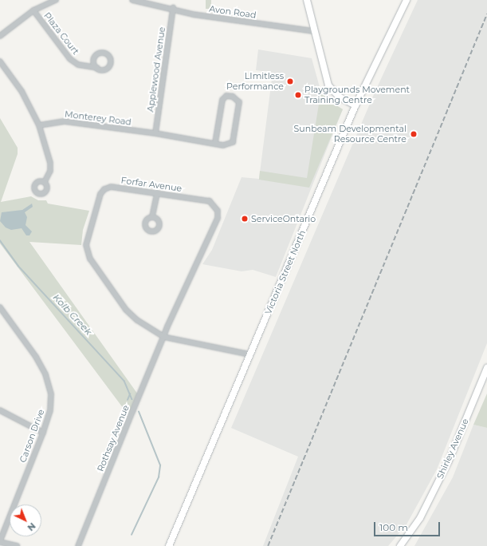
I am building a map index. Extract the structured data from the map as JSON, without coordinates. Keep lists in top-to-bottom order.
{
  "streets": {
    "main road": ["Victoria Street North", "Shirley Avenue"],
    "street": [
      "Avon Road",
      "Plaza Court",
      "Applewood Avenue",
      "Monterey Road",
      "Forfar Avenue",
      "Carson Drive",
      "Rothsay Avenue"
    ]
  },
  "crossings": [
    ["Avon Road", "Applewood Avenue"],
    ["Applewood Avenue", "Monterey Road"],
    ["Forfar Avenue", "Victoria Street North"],
    ["Forfar Avenue", "Rothsay Avenue"]
  ],
  "water": ["Kolb Creek"],
  "places": [
    "LImitless Performance",
    "Playgrounds Movement Training Centre",
    "Sunbeam Developmental Resource Centre",
    "ServiceOntario"
  ],
  "scale_bar": "100 m",
  "north": "bottom right"
}
